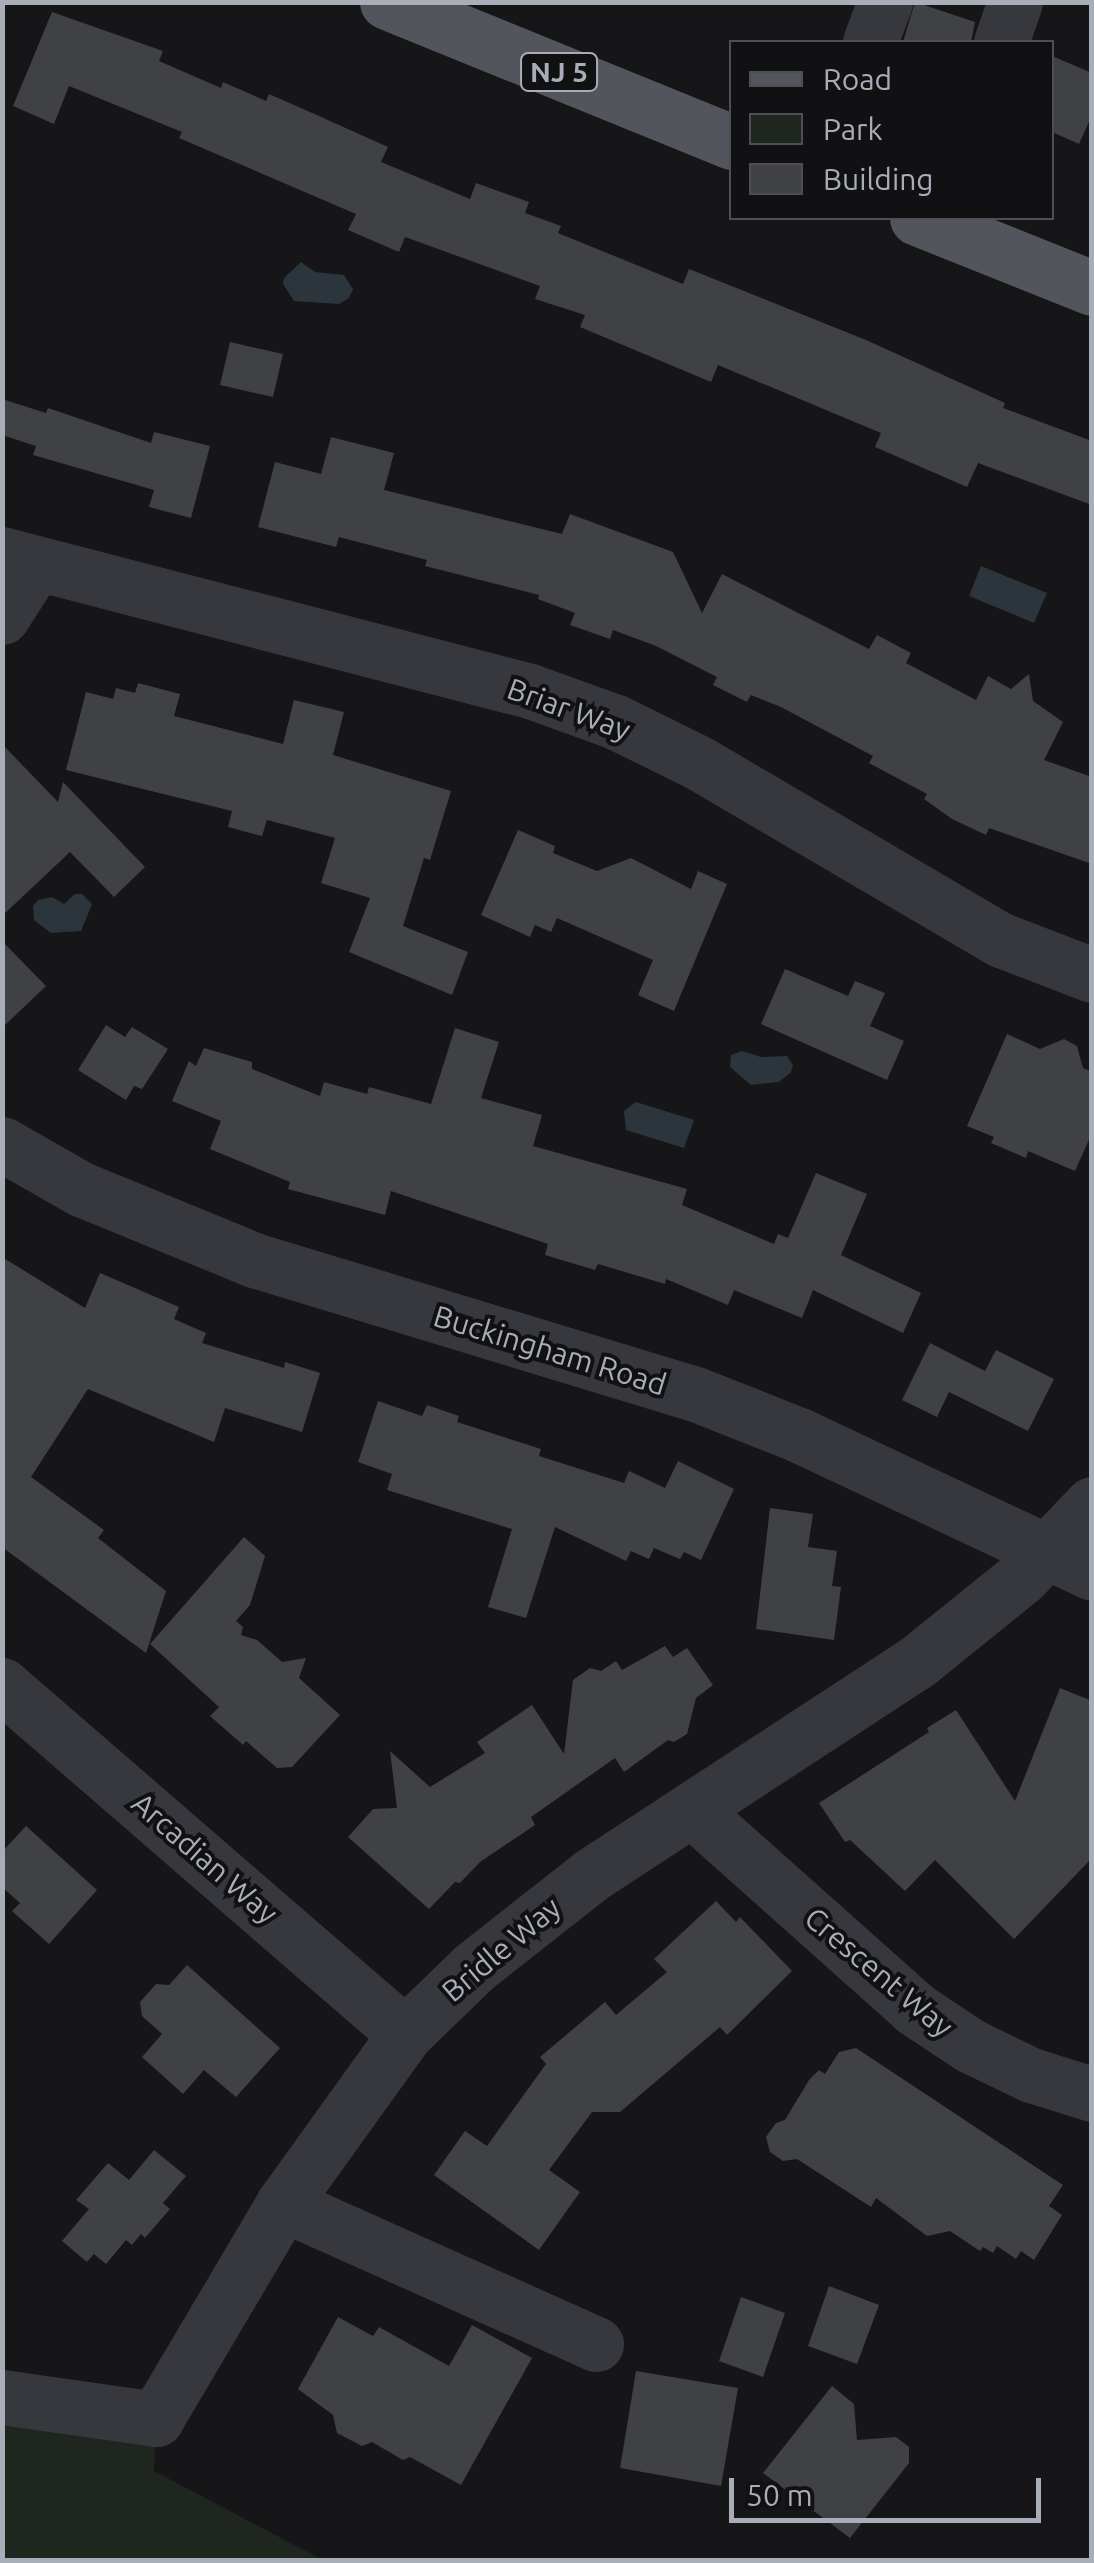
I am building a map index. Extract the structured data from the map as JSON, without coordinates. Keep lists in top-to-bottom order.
{
  "streets": {
    "main road": ["NJ 5"],
    "street": [
      "Briar Way",
      "Buckingham Road",
      "Arcadian Way",
      "Bridle Way",
      "Crescent Way"
    ]
  },
  "crossings": [
    ["Buckingham Road", "Bridle Way"],
    ["Arcadian Way", "Bridle Way"],
    ["Bridle Way", "Crescent Way"]
  ],
  "legend": ["Road", "Park", "Building"],
  "scale_bar": "50 m"
}
